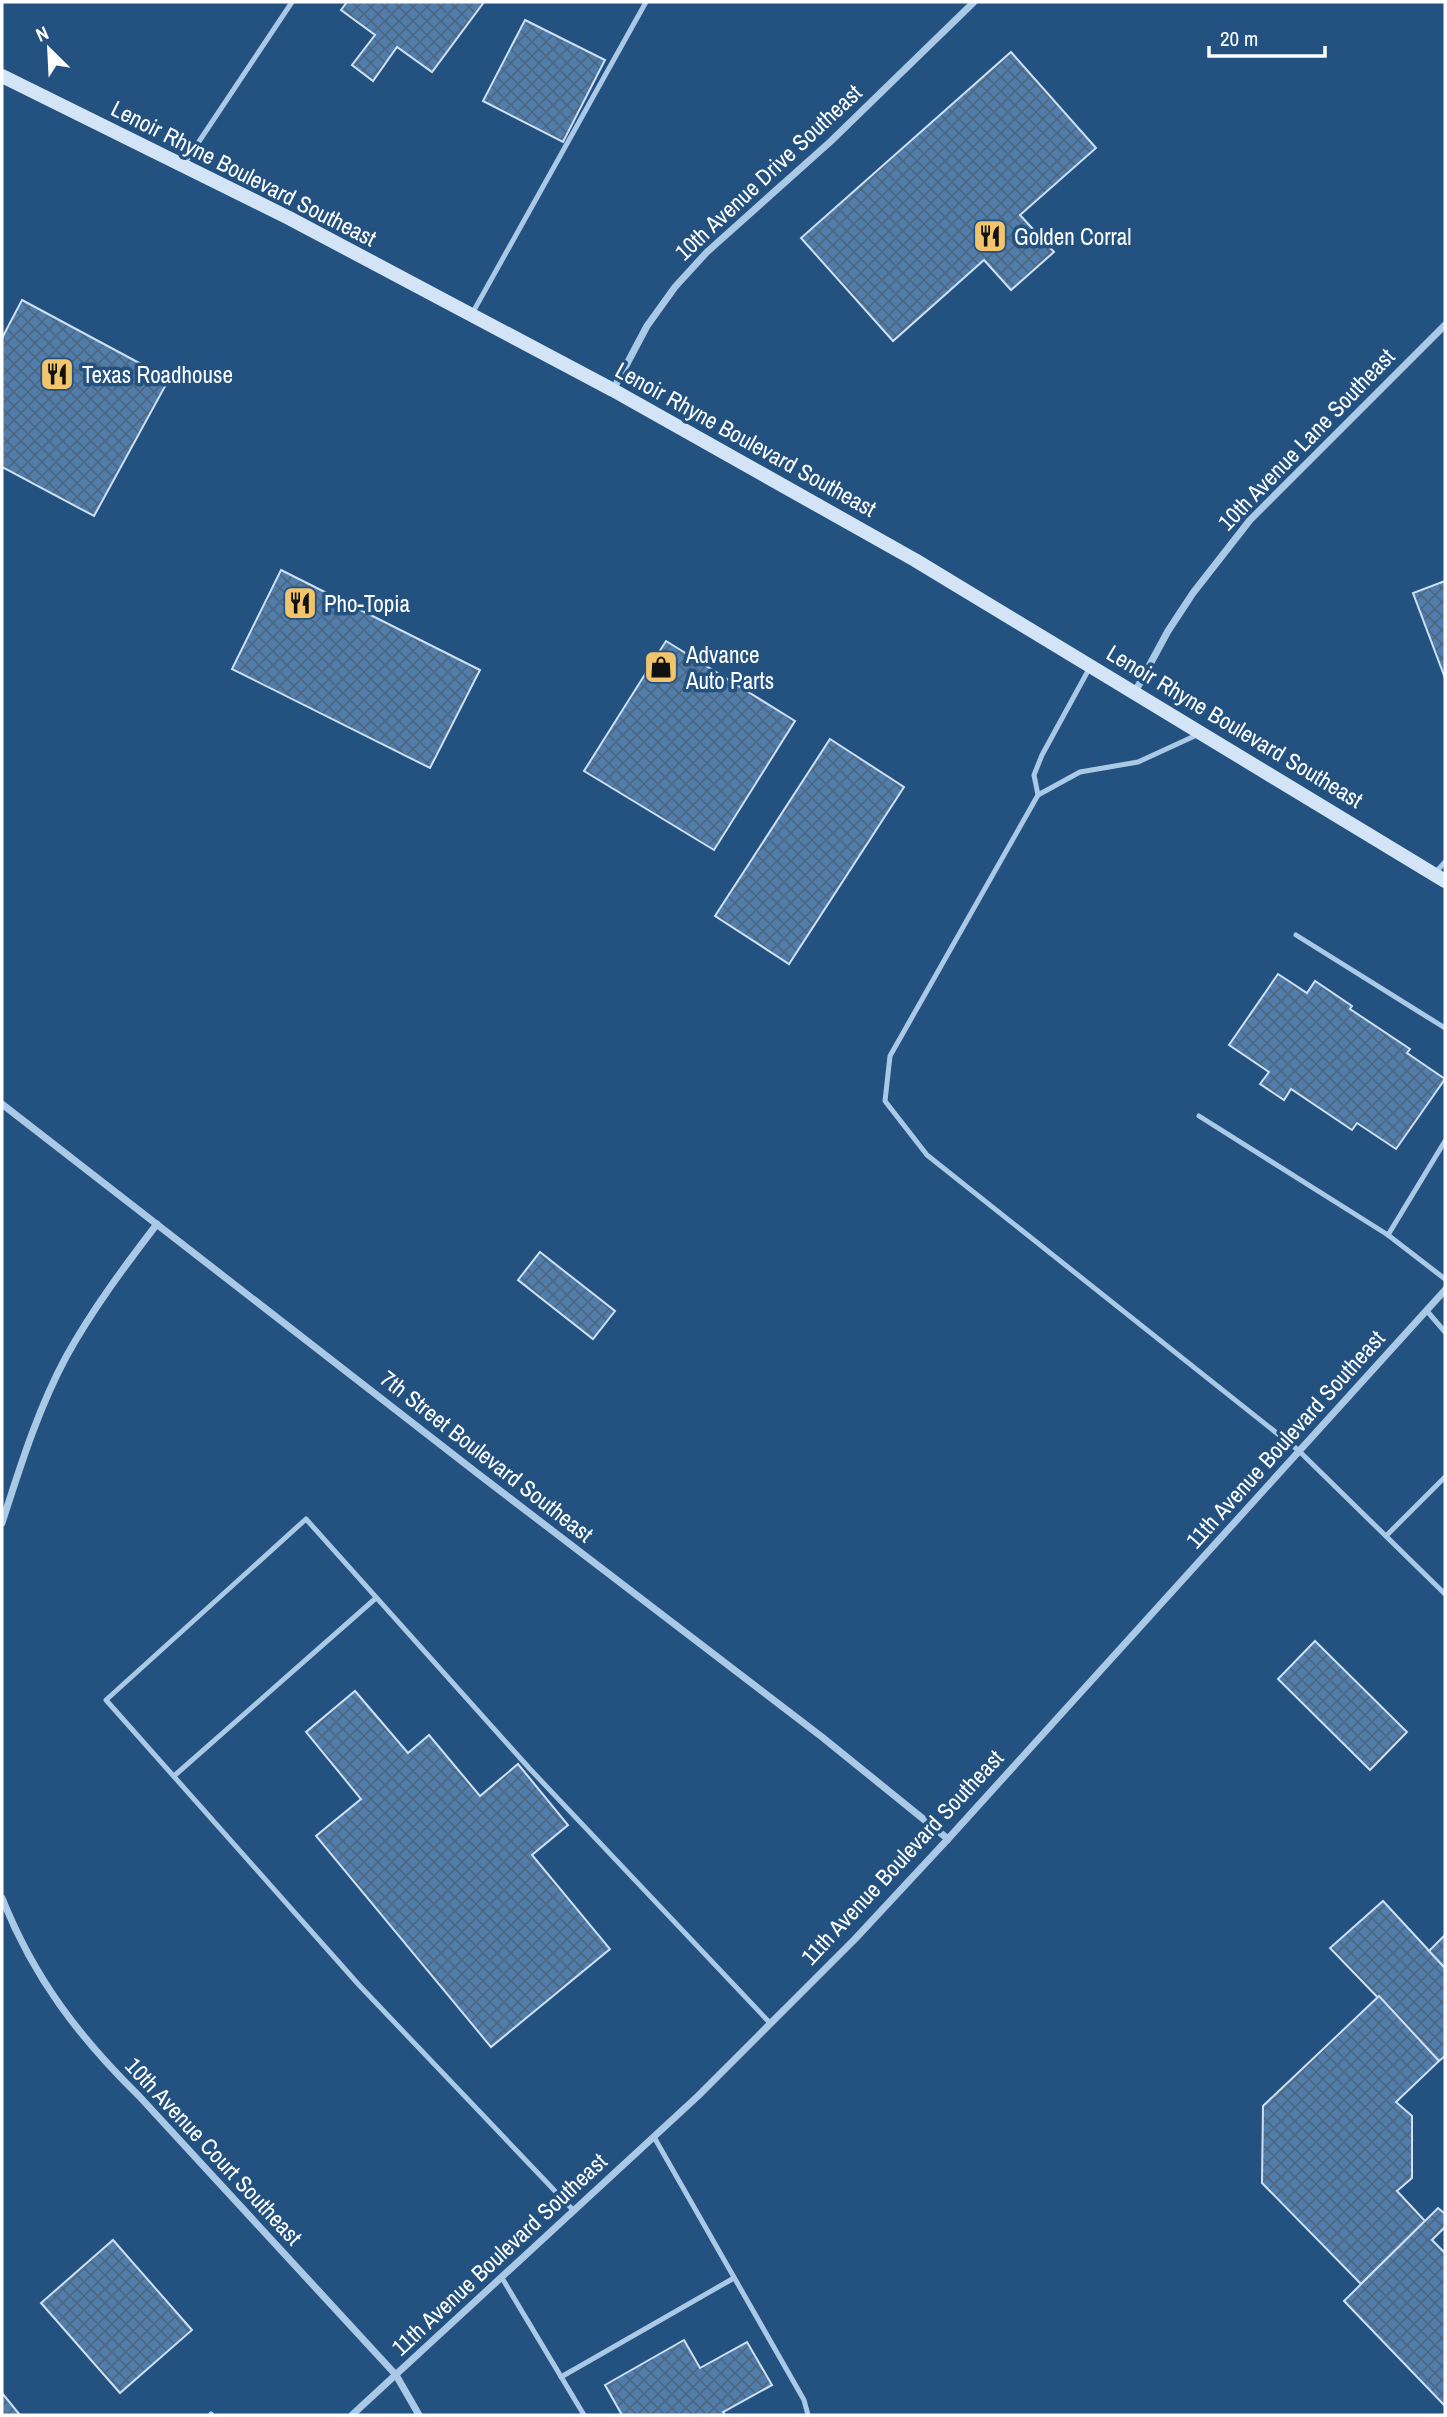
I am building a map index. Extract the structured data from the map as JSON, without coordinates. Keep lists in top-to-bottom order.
{
  "streets": {
    "main road": ["Lenoir Rhyne Boulevard Southeast"],
    "street": [
      "10th Avenue Drive Southeast",
      "10th Avenue Lane Southeast",
      "11th Avenue Boulevard Southeast",
      "7th Street Boulevard Southeast",
      "10th Avenue Court Southeast"
    ]
  },
  "crossings": [
    ["10th Avenue Drive Southeast", "Lenoir Rhyne Boulevard Southeast"],
    ["Lenoir Rhyne Boulevard Southeast", "10th Avenue Lane Southeast"],
    ["11th Avenue Boulevard Southeast", "7th Street Boulevard Southeast"],
    ["11th Avenue Boulevard Southeast", "10th Avenue Court Southeast"]
  ],
  "places": {
    "restaurant": ["Golden Corral", "Texas Roadhouse", "Pho-Topia"],
    "shop": ["Advance Auto Parts"]
  },
  "scale_bar": "20 m",
  "north": "top left"
}
